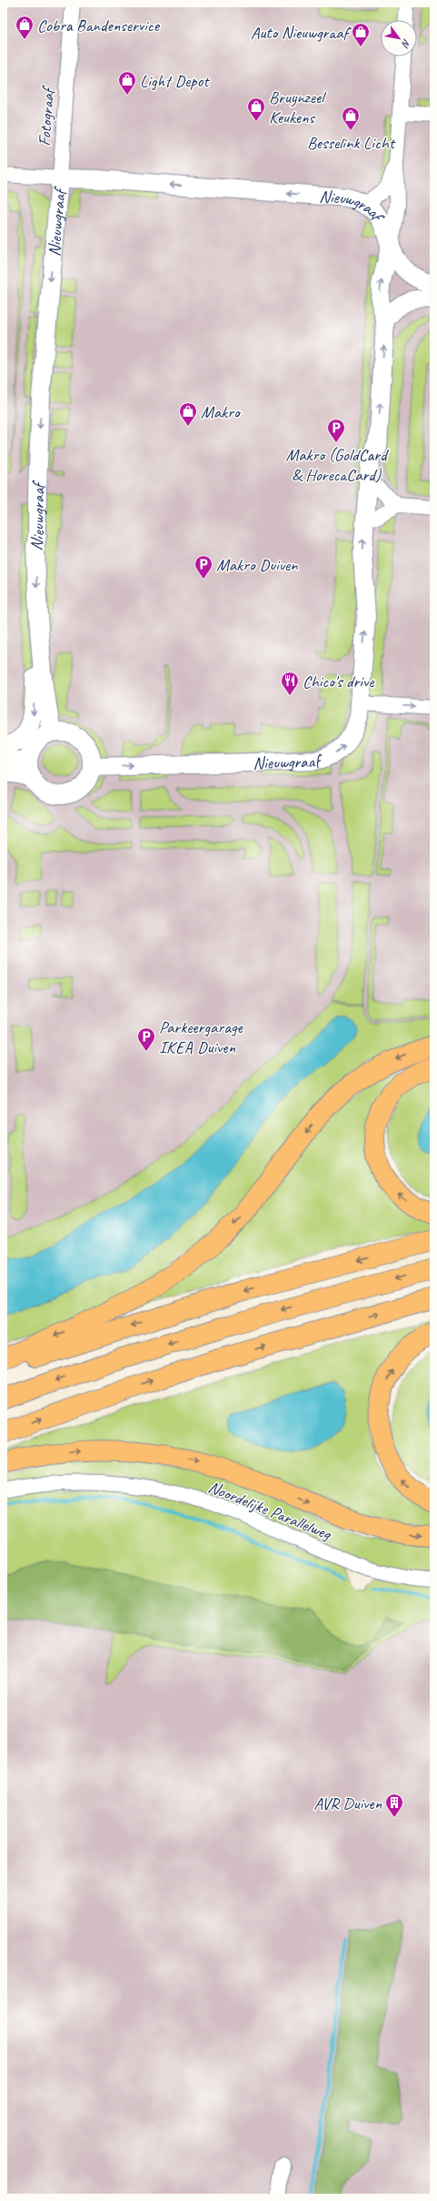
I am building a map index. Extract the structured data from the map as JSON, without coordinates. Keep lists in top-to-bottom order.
{
  "streets": {
    "street": ["Fotograaf", "Nieuwgraaf", "Noordelijke Parallelweg"]
  },
  "crossings": [
    ["Fotograaf", "Nieuwgraaf"]
  ],
  "places": {
    "shop": [
      "Cobra Bandenservice",
      "Auto Nieuwgraaf",
      "Light Depot",
      "Bruynzeel Keukens",
      "Besselink Licht",
      "Makro"
    ],
    "parking": ["Makro (GoldCard & HorecaCard)", "Makro Duiven", "Parkeergarage IKEA Duiven"],
    "restaurant": ["Chico's drive"],
    "building": ["AVR Duiven"]
  },
  "north": "bottom right"
}
